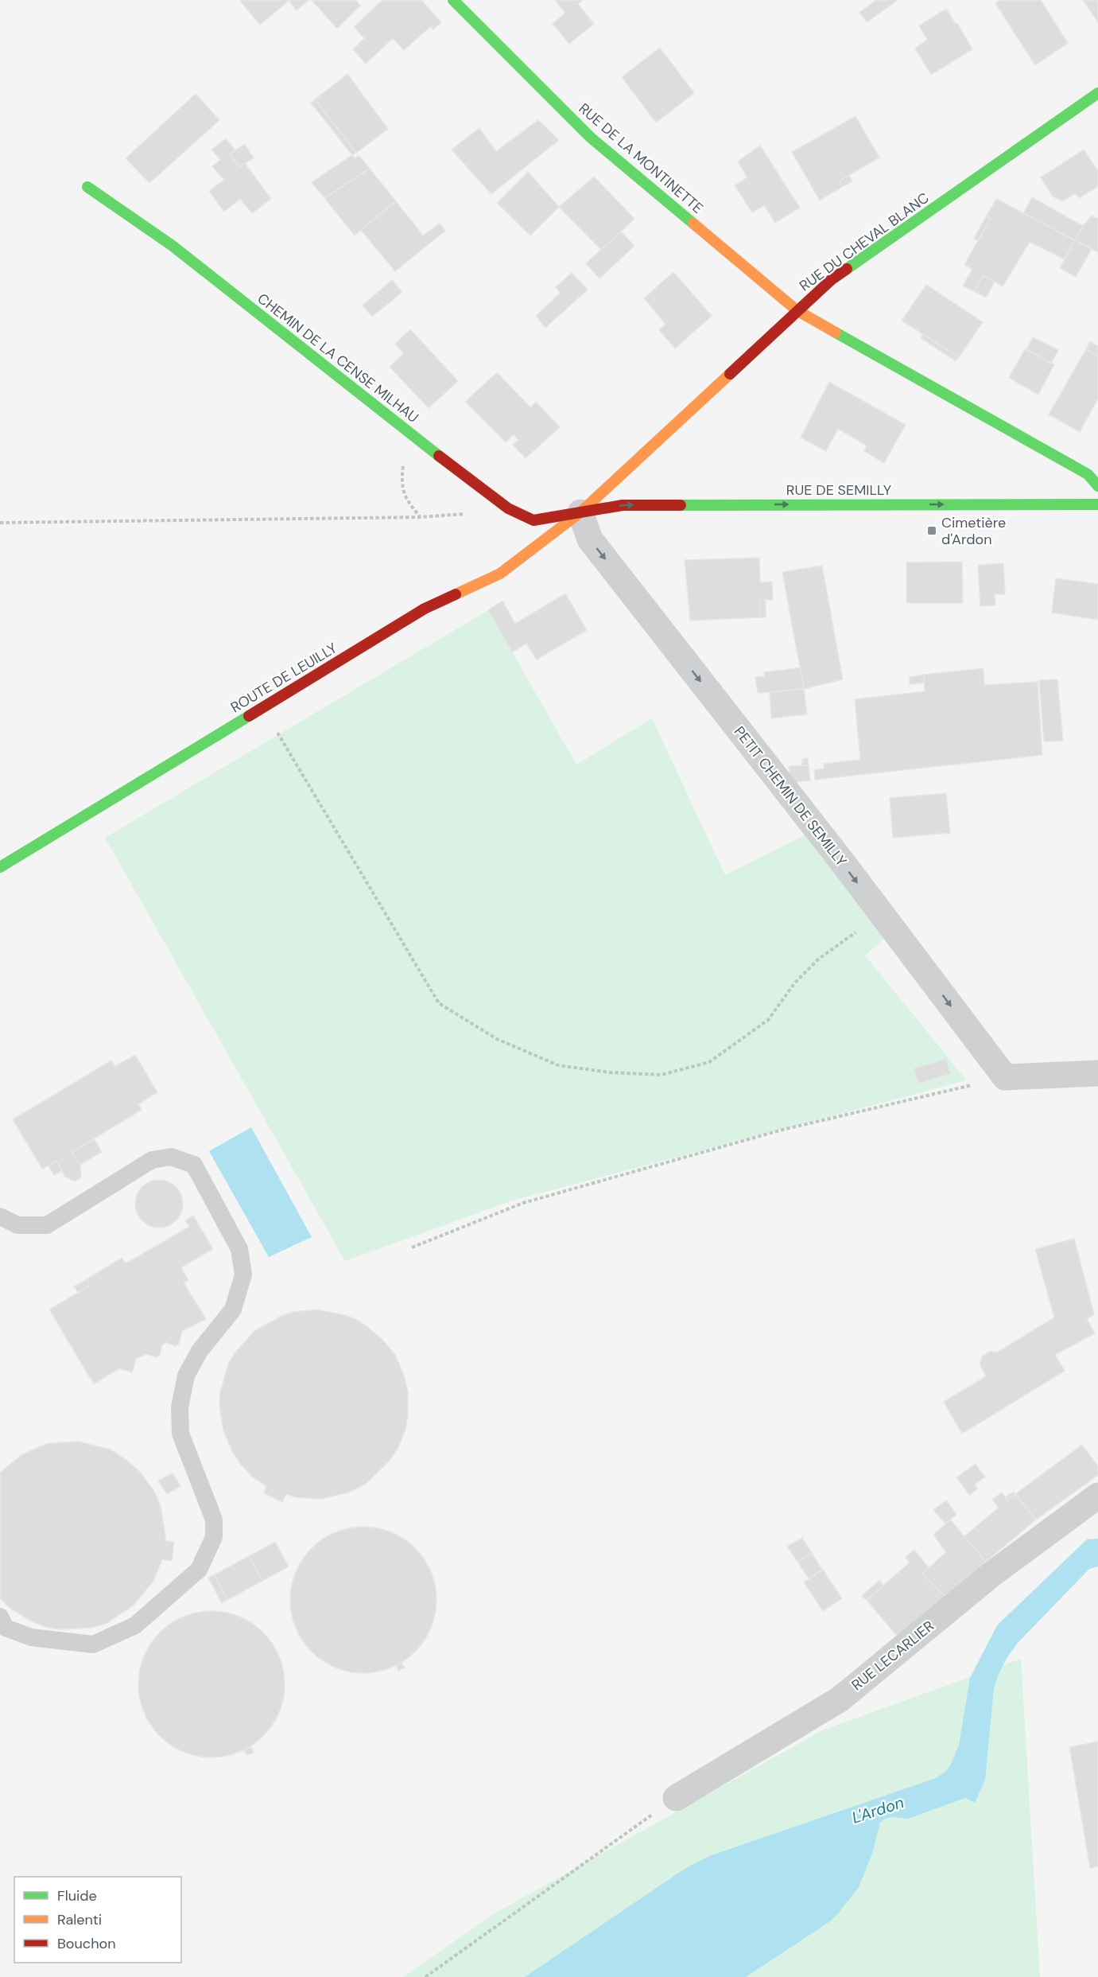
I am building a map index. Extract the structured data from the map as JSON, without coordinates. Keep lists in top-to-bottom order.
{
  "streets": {
    "street": [
      "RUE DE LA MONTINETTE",
      "RUE DU CHEVAL BLANC",
      "CHEMIN DE LA CENSE MILHAU",
      "RUE DE SEMILLY",
      "ROUTE DE LEUILLY",
      "PETIT CHEMIN DE SEMILLY",
      "RUE LECARLIER"
    ]
  },
  "crossings": [
    ["RUE DE LA MONTINETTE", "RUE DU CHEVAL BLANC"],
    ["RUE DU CHEVAL BLANC", "CHEMIN DE LA CENSE MILHAU"],
    ["RUE DU CHEVAL BLANC", "RUE DE SEMILLY"],
    ["RUE DU CHEVAL BLANC", "ROUTE DE LEUILLY"],
    ["RUE DU CHEVAL BLANC", "PETIT CHEMIN DE SEMILLY"],
    ["CHEMIN DE LA CENSE MILHAU", "RUE DE SEMILLY"],
    ["CHEMIN DE LA CENSE MILHAU", "ROUTE DE LEUILLY"],
    ["CHEMIN DE LA CENSE MILHAU", "PETIT CHEMIN DE SEMILLY"],
    ["RUE DE SEMILLY", "ROUTE DE LEUILLY"],
    ["RUE DE SEMILLY", "PETIT CHEMIN DE SEMILLY"],
    ["ROUTE DE LEUILLY", "PETIT CHEMIN DE SEMILLY"]
  ],
  "one_way": ["RUE DE SEMILLY", "PETIT CHEMIN DE SEMILLY"],
  "water": ["L'Ardon"],
  "places": {
    "transit": ["Cimetière d'Ardon"]
  },
  "legend": ["Fluide", "Ralenti", "Bouchon"]
}
